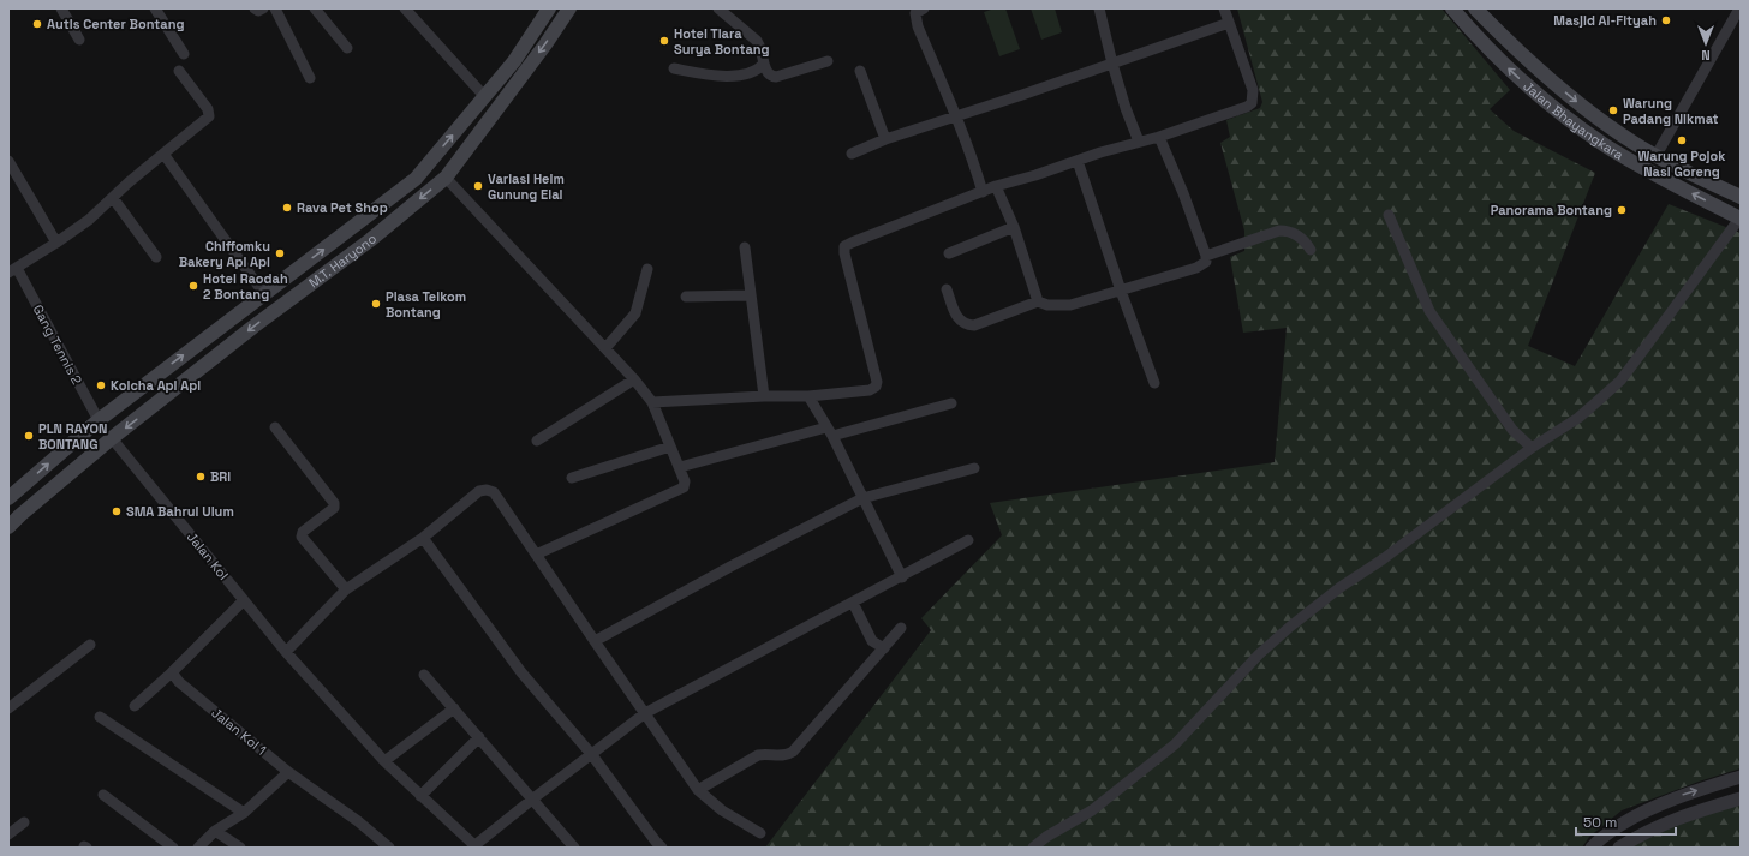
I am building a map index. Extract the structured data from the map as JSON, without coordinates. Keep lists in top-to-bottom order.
{
  "streets": {
    "main road": ["Jalan Bhayangkara", "M.T. Haryono"],
    "street": ["Gang Tennis 2", "Jalan Kol", "Jalan Kol 1"]
  },
  "crossings": [
    ["M.T. Haryono", "Gang Tennis 2"],
    ["M.T. Haryono", "Jalan Kol"]
  ],
  "places": [
    "Masjid Al-Fityah",
    "Autis Center Bontang",
    "Hotel Tiara Surya Bontang",
    "Warung Padang Nikmat",
    "Warung Pojok Nasi Goreng",
    "Variasi Helm Gunung Elai",
    "Rava Pet Shop",
    "Panorama Bontang",
    "Chiffomku Bakery Api Api",
    "Hotel Raodah 2 Bontang",
    "Plasa Telkom Bontang",
    "Koicha Api Api",
    "PLN RAYON BONTANG",
    "BRI",
    "SMA Bahrul Ulum"
  ],
  "scale_bar": "50 m",
  "north": "bottom"
}
